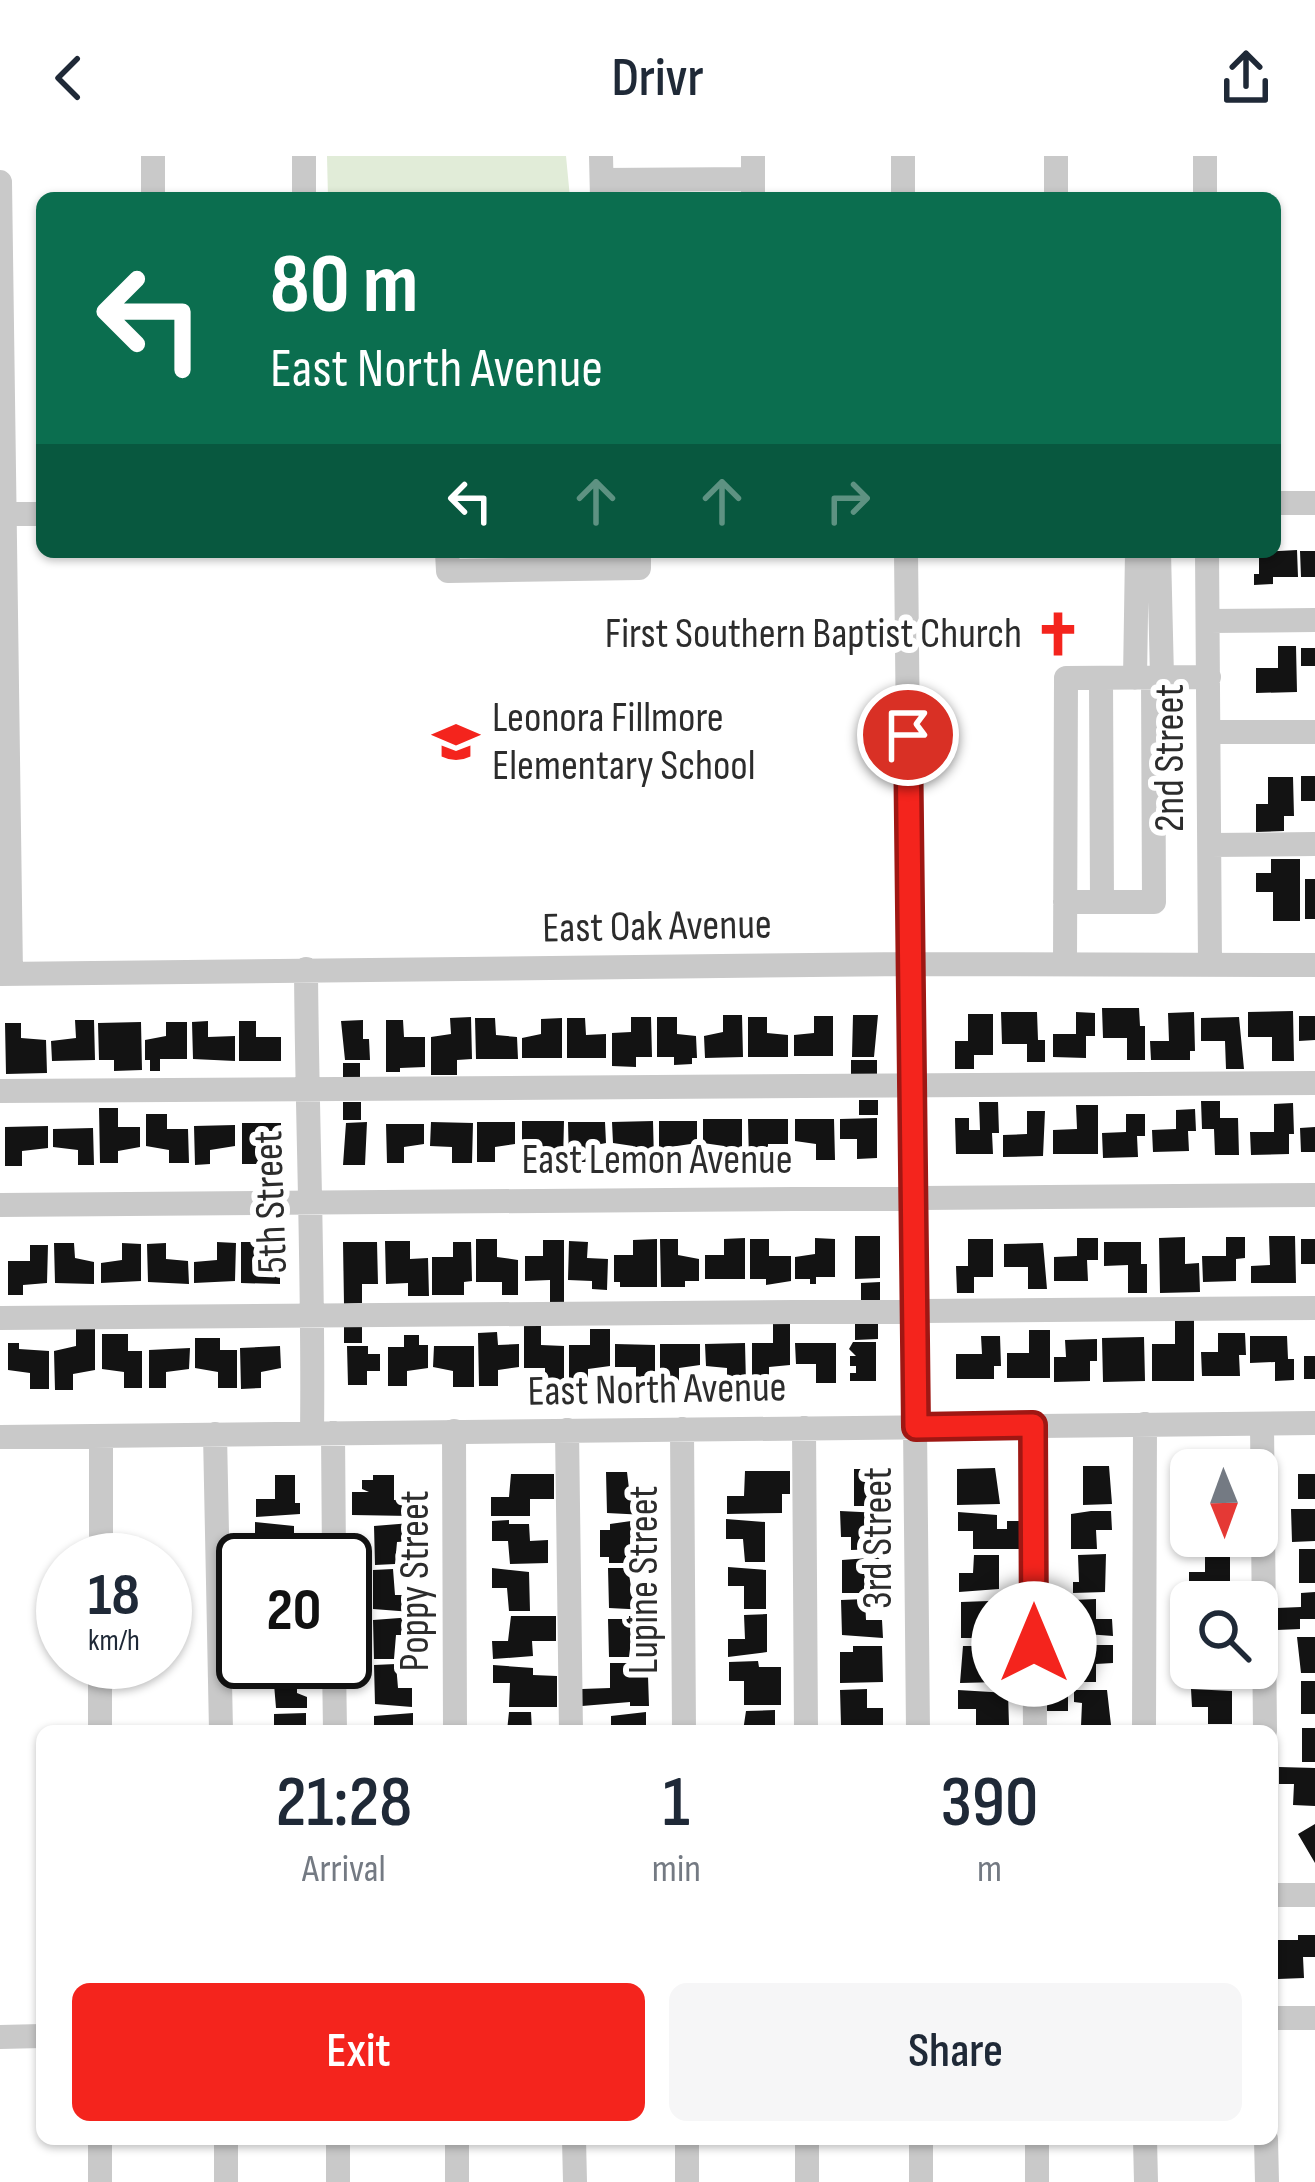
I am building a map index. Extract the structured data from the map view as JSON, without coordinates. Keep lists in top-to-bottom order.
{
  "streets": {
    "street": [
      "2nd Street",
      "East Oak Avenue",
      "East Lemon Avenue",
      "5th Street",
      "East North Avenue",
      "3rd Street",
      "Lupine Street",
      "Poppy Street"
    ]
  },
  "crossings": [
    ["2nd Street", "East Oak Avenue"],
    ["East Oak Avenue", "5th Street"],
    ["East Oak Avenue", "3rd Street"],
    ["East Lemon Avenue", "5th Street"],
    ["East Lemon Avenue", "3rd Street"],
    ["5th Street", "East North Avenue"],
    ["East North Avenue", "3rd Street"],
    ["East North Avenue", "Lupine Street"],
    ["East North Avenue", "Poppy Street"]
  ],
  "places": {
    "church": ["First Southern Baptist Church"],
    "school or university": ["Leonora Fillmore Elementary School"]
  },
  "north": "bottom",
  "page": {
    "header": "Drivr",
    "turn": ["80 m", "East North Avenue"],
    "speed": "18 km/h",
    "limit": "20",
    "eta": [
      "21:28",
      "Arrival",
      "1",
      "min",
      "390",
      "m"
    ],
    "buttons": ["Exit", "Share"]
  }
}
